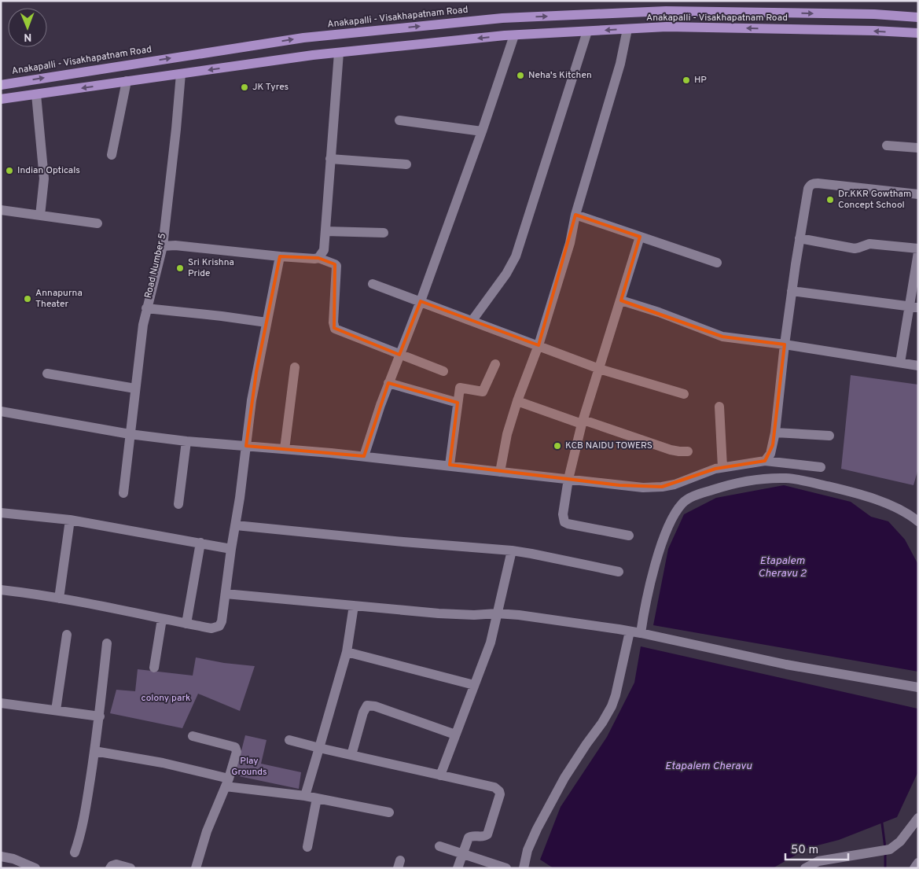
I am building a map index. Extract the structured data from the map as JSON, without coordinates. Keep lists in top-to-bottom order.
{
  "streets": {
    "main road": ["Anakapalli - Visakhapatnam Road"],
    "street": ["Road Number 5"]
  },
  "crossings": [
    ["Anakapalli - Visakhapatnam Road", "Road Number 5"]
  ],
  "water": ["Etapalem Cheravu 2", "Etapalem Cheravu"],
  "parks": ["colony park", "Play Grounds"],
  "places": [
    "Neha's Kitchen",
    "HP",
    "JK Tyres",
    "Indian Opticals",
    "Dr.KKR Gowtham Concept School",
    "Sri Krishna Pride",
    "Annapurna Theater",
    "KCB NAIDU TOWERS"
  ],
  "scale_bar": "50 m",
  "north": "bottom"
}
